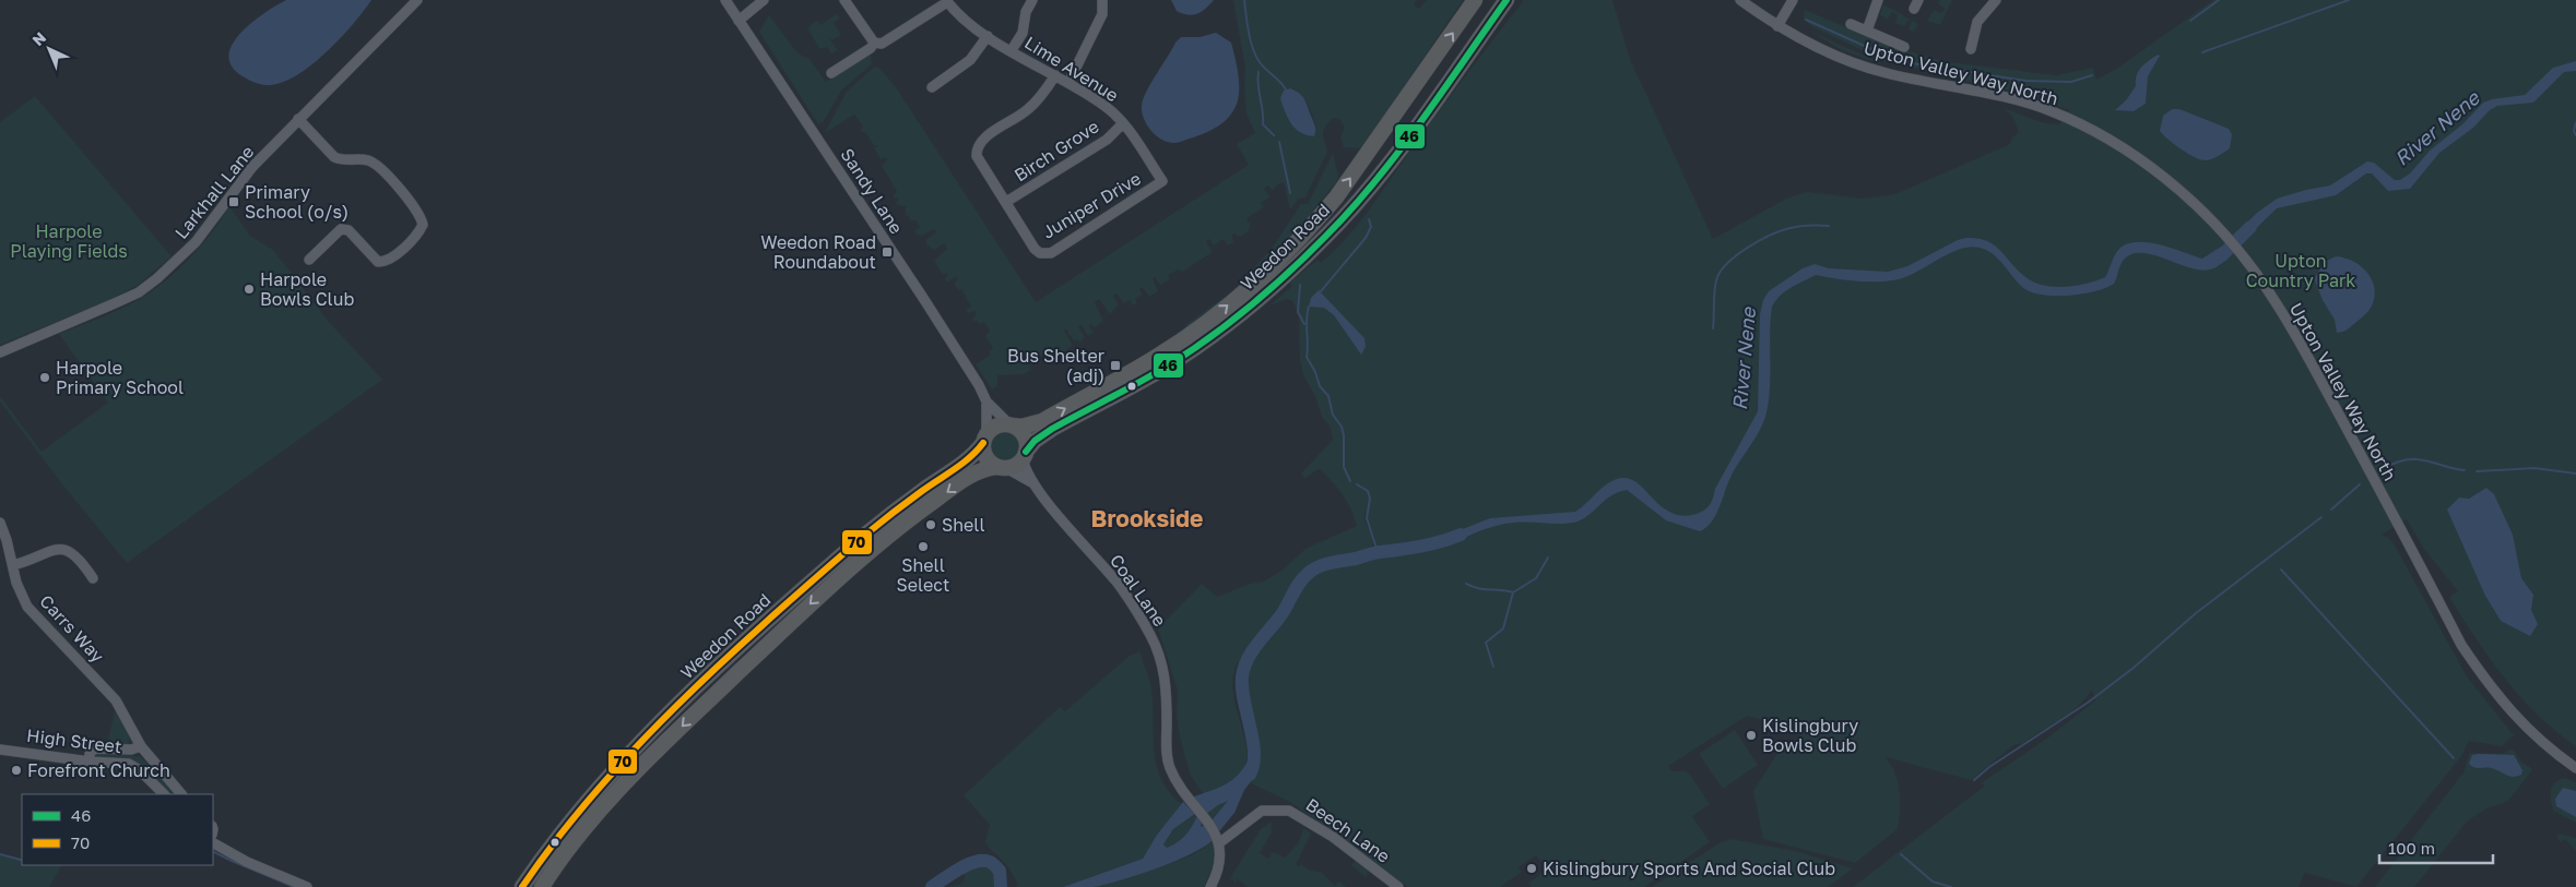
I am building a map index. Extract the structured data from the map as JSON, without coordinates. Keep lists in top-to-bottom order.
{
  "streets": {
    "highway": ["Weedon Road"],
    "street": [
      "Lime Avenue",
      "Upton Valley Way North",
      "Birch Grove",
      "Sandy Lane",
      "Larkhall Lane",
      "Juniper Drive",
      "Coal Lane",
      "Carrs Way",
      "High Street",
      "Beech Lane"
    ]
  },
  "crossings": [
    ["Lime Avenue", "Birch Grove"],
    ["Lime Avenue", "Juniper Drive"],
    ["Birch Grove", "Juniper Drive"],
    ["Weedon Road", "Coal Lane"],
    ["Coal Lane", "Beech Lane"]
  ],
  "districts": ["Brookside"],
  "water": ["River Nene"],
  "parks": ["Harpole Playing Fields", "Upton Country Park"],
  "places": {
    "transit": ["Primary School (o/s)", "Weedon Road Roundabout", "Bus Shelter (adj)"],
    "other": [
      "Harpole Bowls Club",
      "Harpole Primary School",
      "Shell",
      "Shell Select",
      "Kislingbury Bowls Club",
      "Forefront Church",
      "Kislingbury Sports And Social Club"
    ]
  },
  "lines": ["transit line 46", "transit line 70"],
  "legend": ["46", "70"],
  "scale_bar": "100 m",
  "north": "top left"
}
